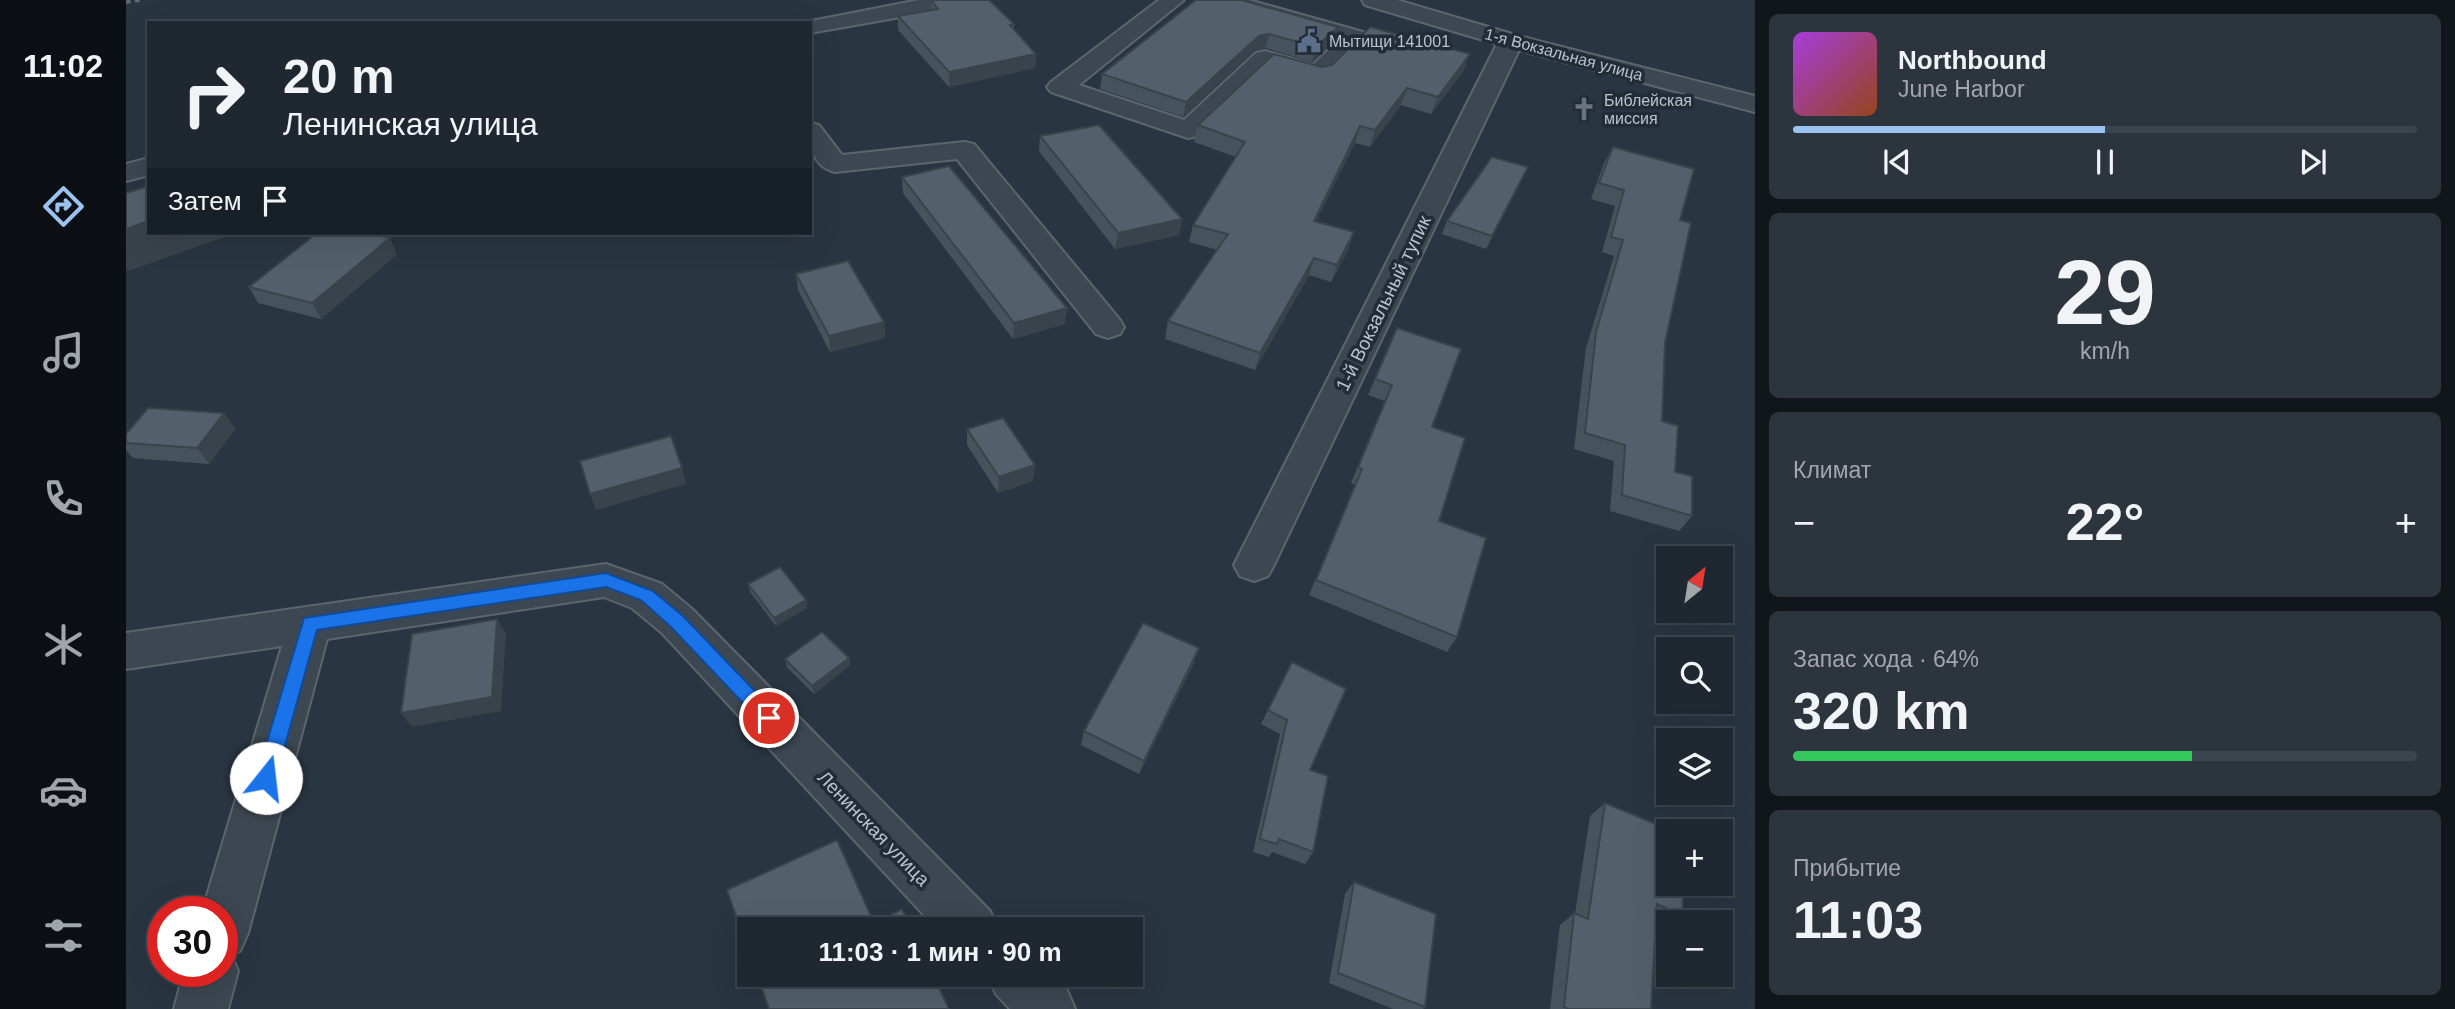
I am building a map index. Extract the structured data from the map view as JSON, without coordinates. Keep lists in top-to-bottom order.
{
  "streets": {
    "street": ["1-я Вокзальная улица", "1-й Вокзальный тупик", "Ленинская улица"]
  },
  "crossings": [
    ["1-я Вокзальная улица", "1-й Вокзальный тупик"]
  ],
  "places": {
    "public building": ["Мытищи 141001"],
    "church": ["Библейская миссия"]
  },
  "north": "top right",
  "page": {
    "tabs": "11:02",
    "turn": ["20 m", "Ленинская улица"],
    "song": ["Northbound", "June Harbor"],
    "then": "Затем",
    "tile": [
      ["29", "km/h"],
      "Климат",
      ["Запас хода · 64%", "320 km"],
      ["Прибытие", "11:03"]
    ],
    "heat": ["−", "22°", "+"],
    "map_buttons": ["+", "−"],
    "limit": "30",
    "trip": "11:03 · 1 мин · 90 m"
  }
}
